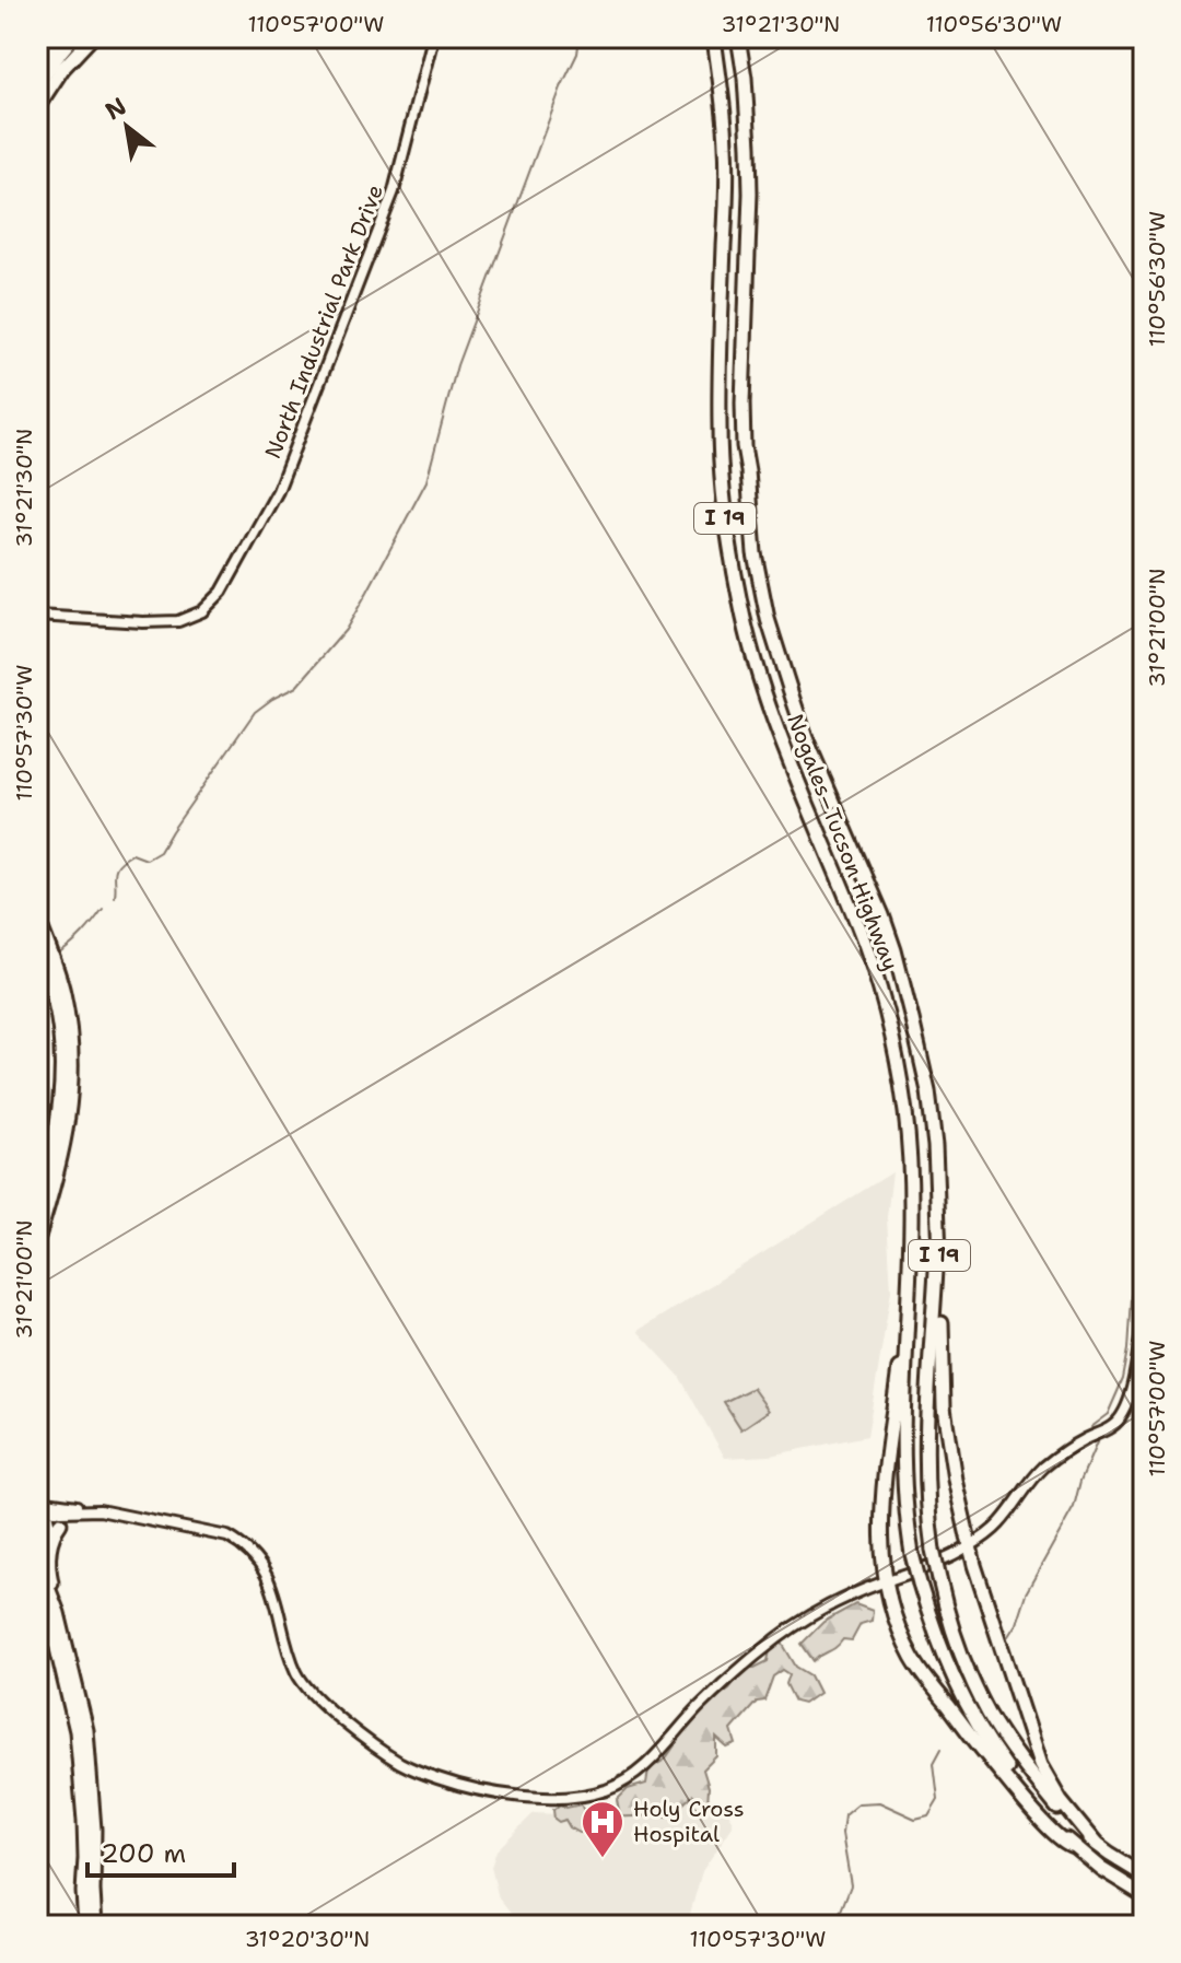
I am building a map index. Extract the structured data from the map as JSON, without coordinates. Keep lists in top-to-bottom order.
{
  "streets": {
    "highway": ["I 19", "Nogales–Tucson Highway"],
    "street": ["North Industrial Park Drive"]
  },
  "places": {
    "hospital": ["Holy Cross Hospital"]
  },
  "scale_bar": "200 m",
  "north": "top left",
  "coordinates": [
    "110°57'00\"W",
    "31°21'30\"N",
    "110°56'30\"W",
    "31°21'00\"N",
    "110°57'30\"W",
    "31°20'30\"N"
  ]
}
